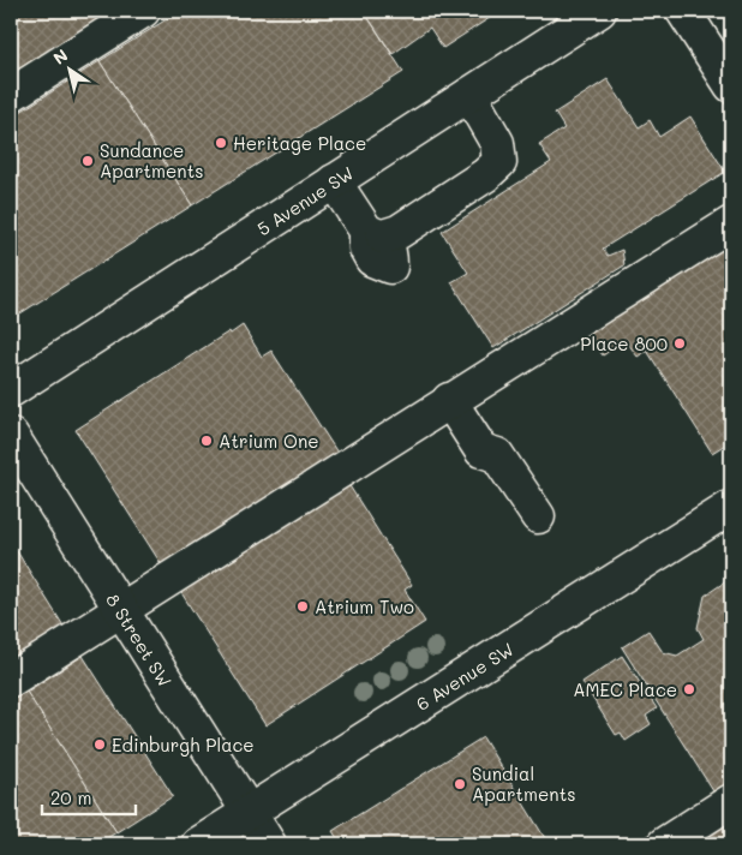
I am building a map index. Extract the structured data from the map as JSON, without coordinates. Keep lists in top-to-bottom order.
{
  "streets": {
    "main road": ["5 Avenue SW", "8 Street SW", "6 Avenue SW"]
  },
  "crossings": [
    ["8 Street SW", "6 Avenue SW"]
  ],
  "places": [
    "Heritage Place",
    "Sundance Apartments",
    "Place 800",
    "Atrium One",
    "Atrium Two",
    "AMEC Place",
    "Edinburgh Place",
    "Sundial Apartments"
  ],
  "scale_bar": "20 m",
  "north": "top left"
}
